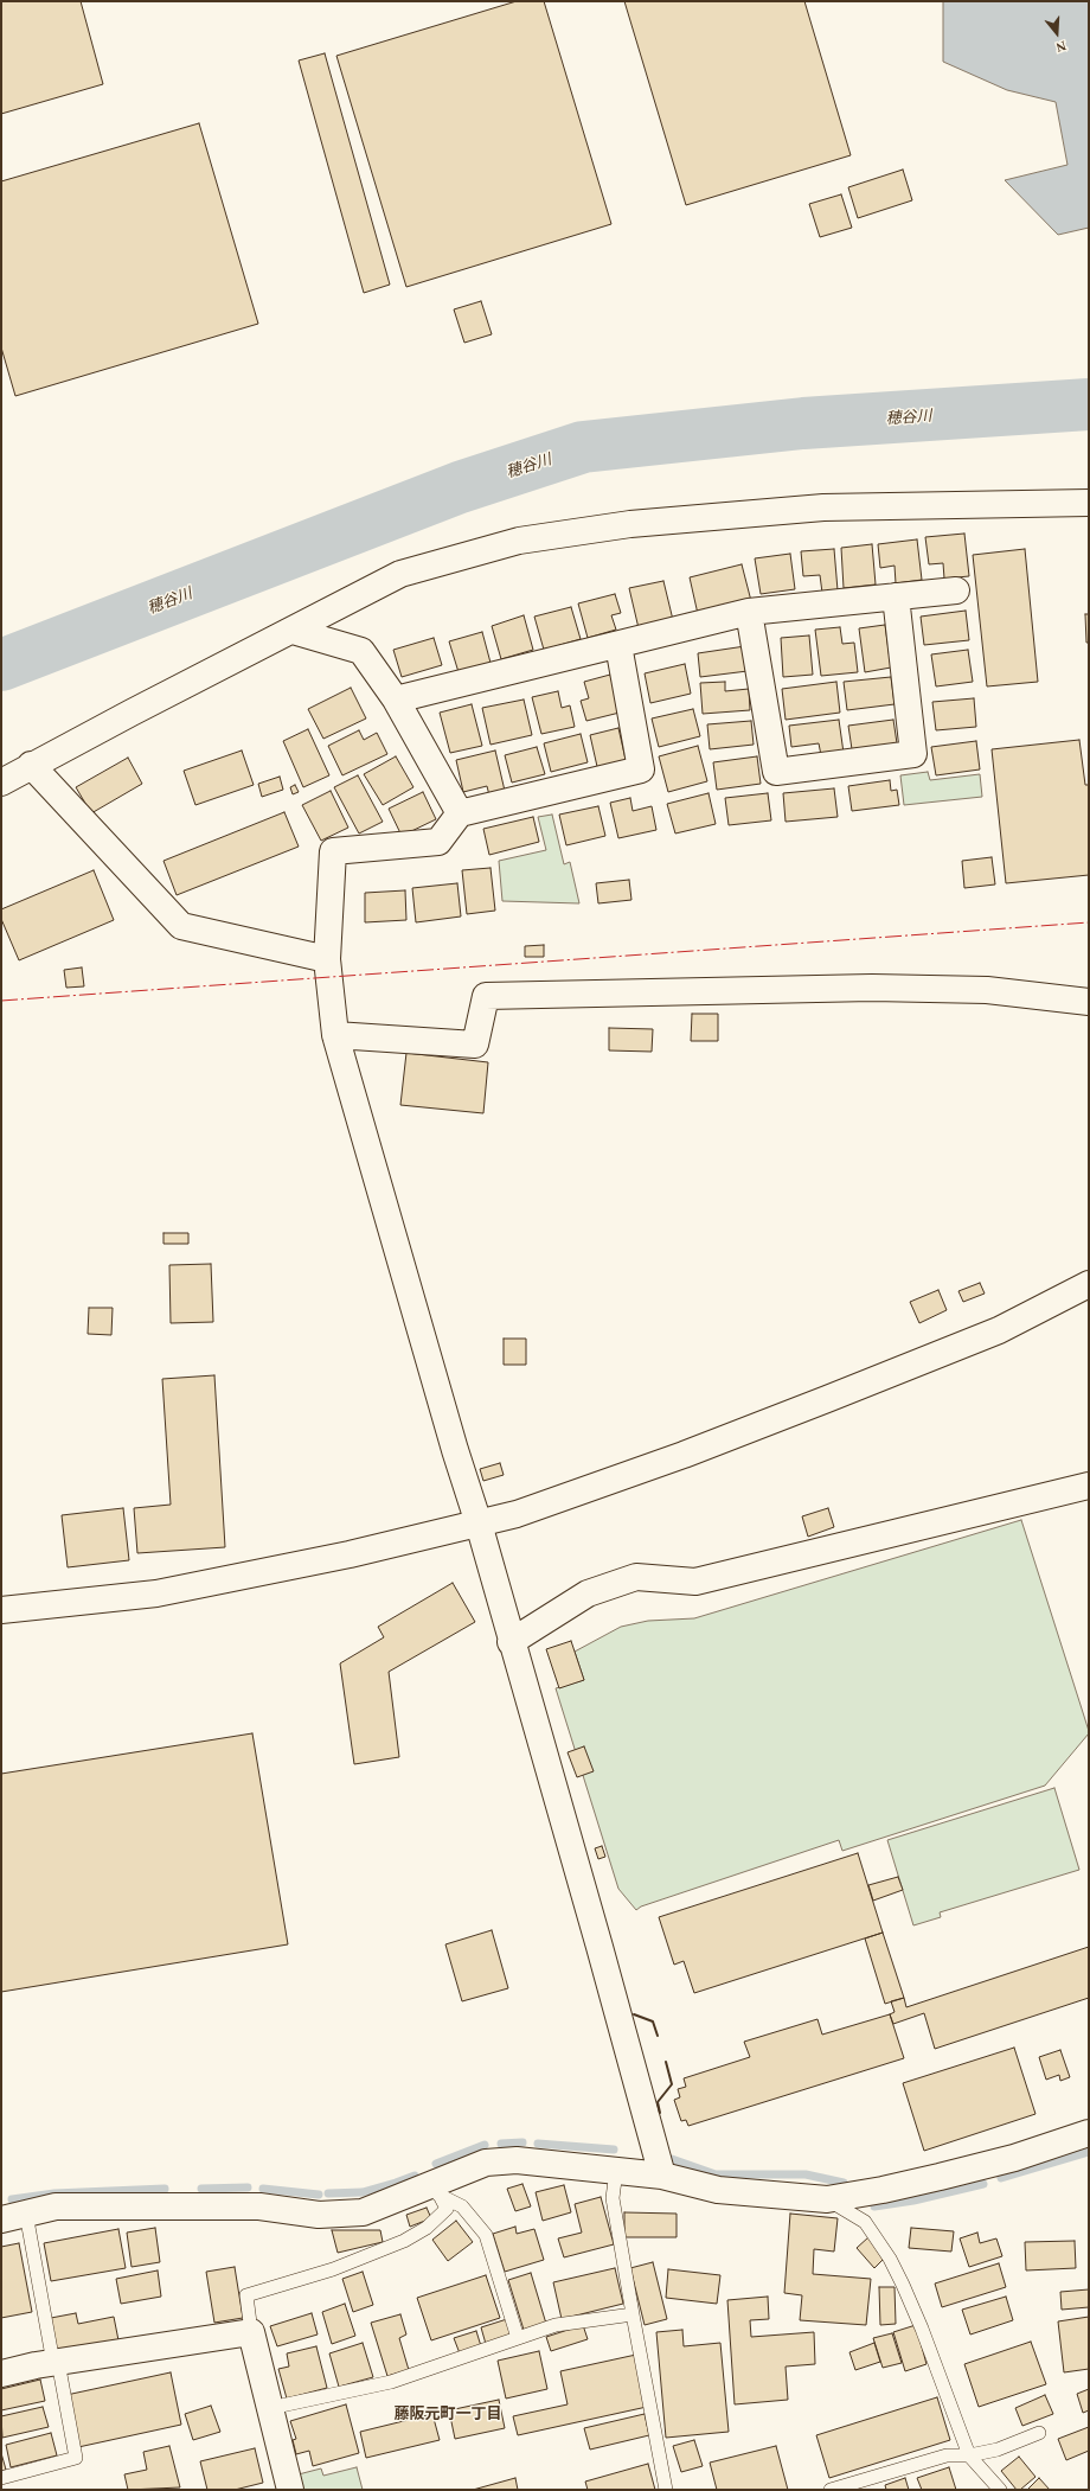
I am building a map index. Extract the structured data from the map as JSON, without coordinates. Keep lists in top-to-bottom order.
{
  "districts": ["藤阪元町一丁目"],
  "water": ["穂谷川"],
  "north": "bottom"
}
